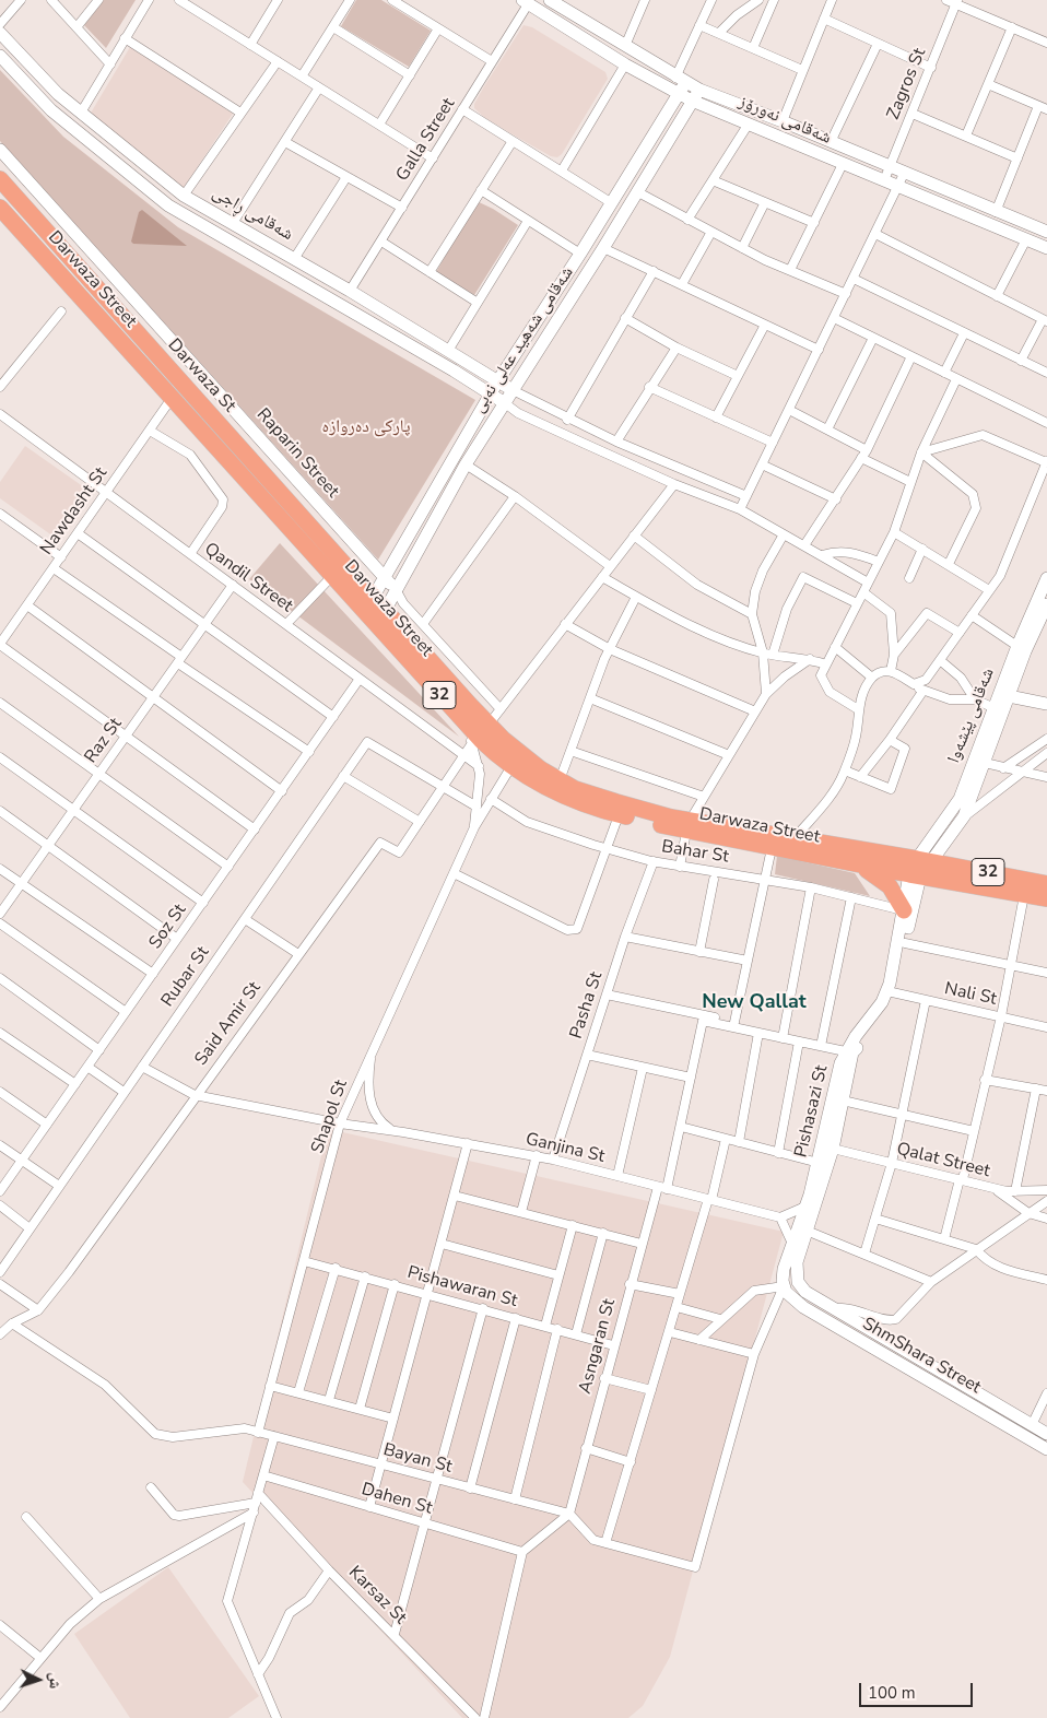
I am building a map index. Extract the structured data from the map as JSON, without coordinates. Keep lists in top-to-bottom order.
{
  "streets": {
    "highway": ["Darwaza Street", "Darwaza St", "32"],
    "main road": [
      "شەقامی نەورۆز",
      "شەقامی ڕاجی",
      "شەقامی شەهید عەلی نەبی",
      "Raparin Street",
      "شەقامی پێشەوا",
      "Pishasazi St",
      "ShmShara Street"
    ],
    "street": [
      "Zagros St",
      "Galla Street",
      "Nawdasht St",
      "Qandil Street",
      "Raz St",
      "Bahar St",
      "Soz St",
      "Rubar St",
      "Nali St",
      "Pasha St",
      "Said Amir St",
      "Shapol St",
      "Ganjina St",
      "Qalat Street",
      "Pishawaran St",
      "Asngaran St",
      "Bayan St",
      "Dahen St",
      "Karsaz St"
    ]
  },
  "crossings": [
    ["Zagros St", "شەقامی نەورۆز"],
    ["شەقامی نەورۆز", "Galla Street"],
    ["شەقامی نەورۆز", "شەقامی شەهید عەلی نەبی"],
    ["Galla Street", "شەقامی ڕاجی"],
    ["شەقامی ڕاجی", "شەقامی شەهید عەلی نەبی"],
    ["Darwaza Street", "Nawdasht St"],
    ["Darwaza Street", "32"],
    ["Darwaza Street", "Pishasazi St"],
    ["شەقامی شەهید عەلی نەبی", "Darwaza St"],
    ["شەقامی شەهید عەلی نەبی", "Raparin Street"],
    ["شەقامی شەهید عەلی نەبی", "32"],
    ["Darwaza St", "32"],
    ["Nawdasht St", "Qandil Street"],
    ["Qandil Street", "Raz St"],
    ["Qandil Street", "Soz St"],
    ["Qandil Street", "Said Amir St"],
    ["32", "شەقامی پێشەوا"],
    ["32", "Pishasazi St"],
    ["شەقامی پێشەوا", "Pishasazi St"],
    ["Bahar St", "Pasha St"],
    ["Bahar St", "Pishasazi St"],
    ["Rubar St", "Said Amir St"],
    ["Rubar St", "Ganjina St"],
    ["Nali St", "Pishasazi St"],
    ["Pasha St", "Ganjina St"],
    ["Said Amir St", "Ganjina St"],
    ["Said Amir St", "Bayan St"],
    ["Pishasazi St", "Qalat Street"],
    ["Pishasazi St", "ShmShara Street"],
    ["Shapol St", "Ganjina St"],
    ["Shapol St", "Pishawaran St"],
    ["Shapol St", "Bayan St"],
    ["Ganjina St", "Asngaran St"],
    ["Pishawaran St", "Asngaran St"],
    ["Asngaran St", "Bayan St"]
  ],
  "districts": ["New Qallat"],
  "parks": ["پارکی دەروازە"],
  "scale_bar": "100 m",
  "north": "right"
}
